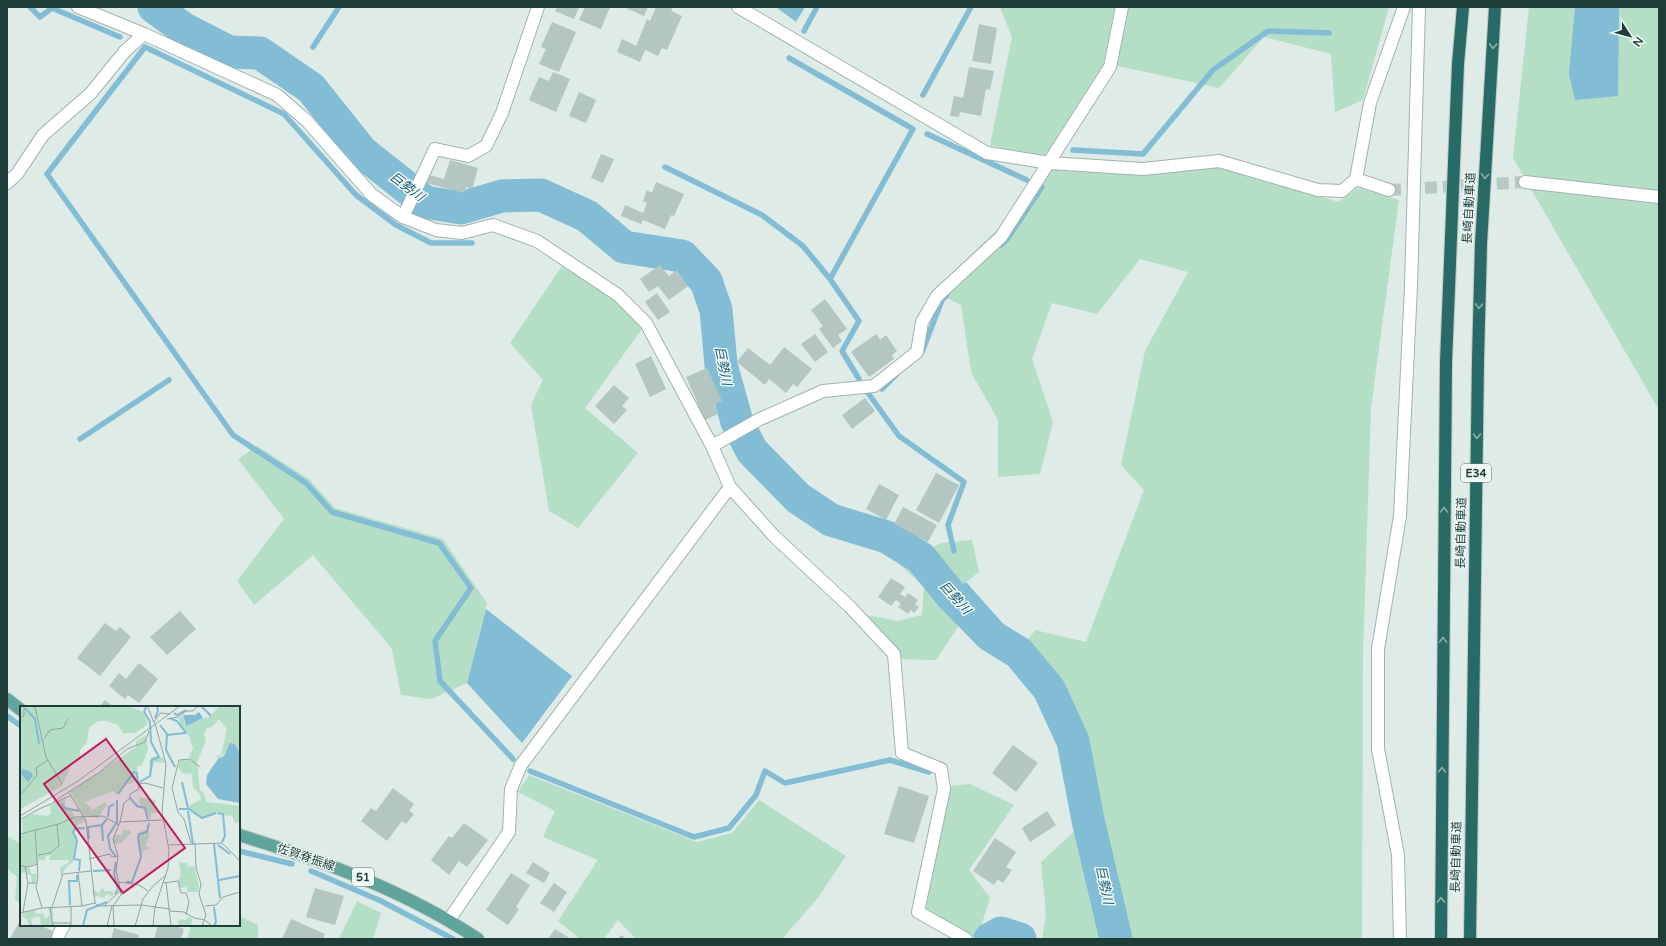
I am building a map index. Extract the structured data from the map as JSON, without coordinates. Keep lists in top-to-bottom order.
{
  "streets": {
    "highway": ["長崎自動車道", "E34"],
    "main road": ["佐賀脊振線", "51"]
  },
  "water": ["巨勢川"],
  "north": "bottom right"
}
